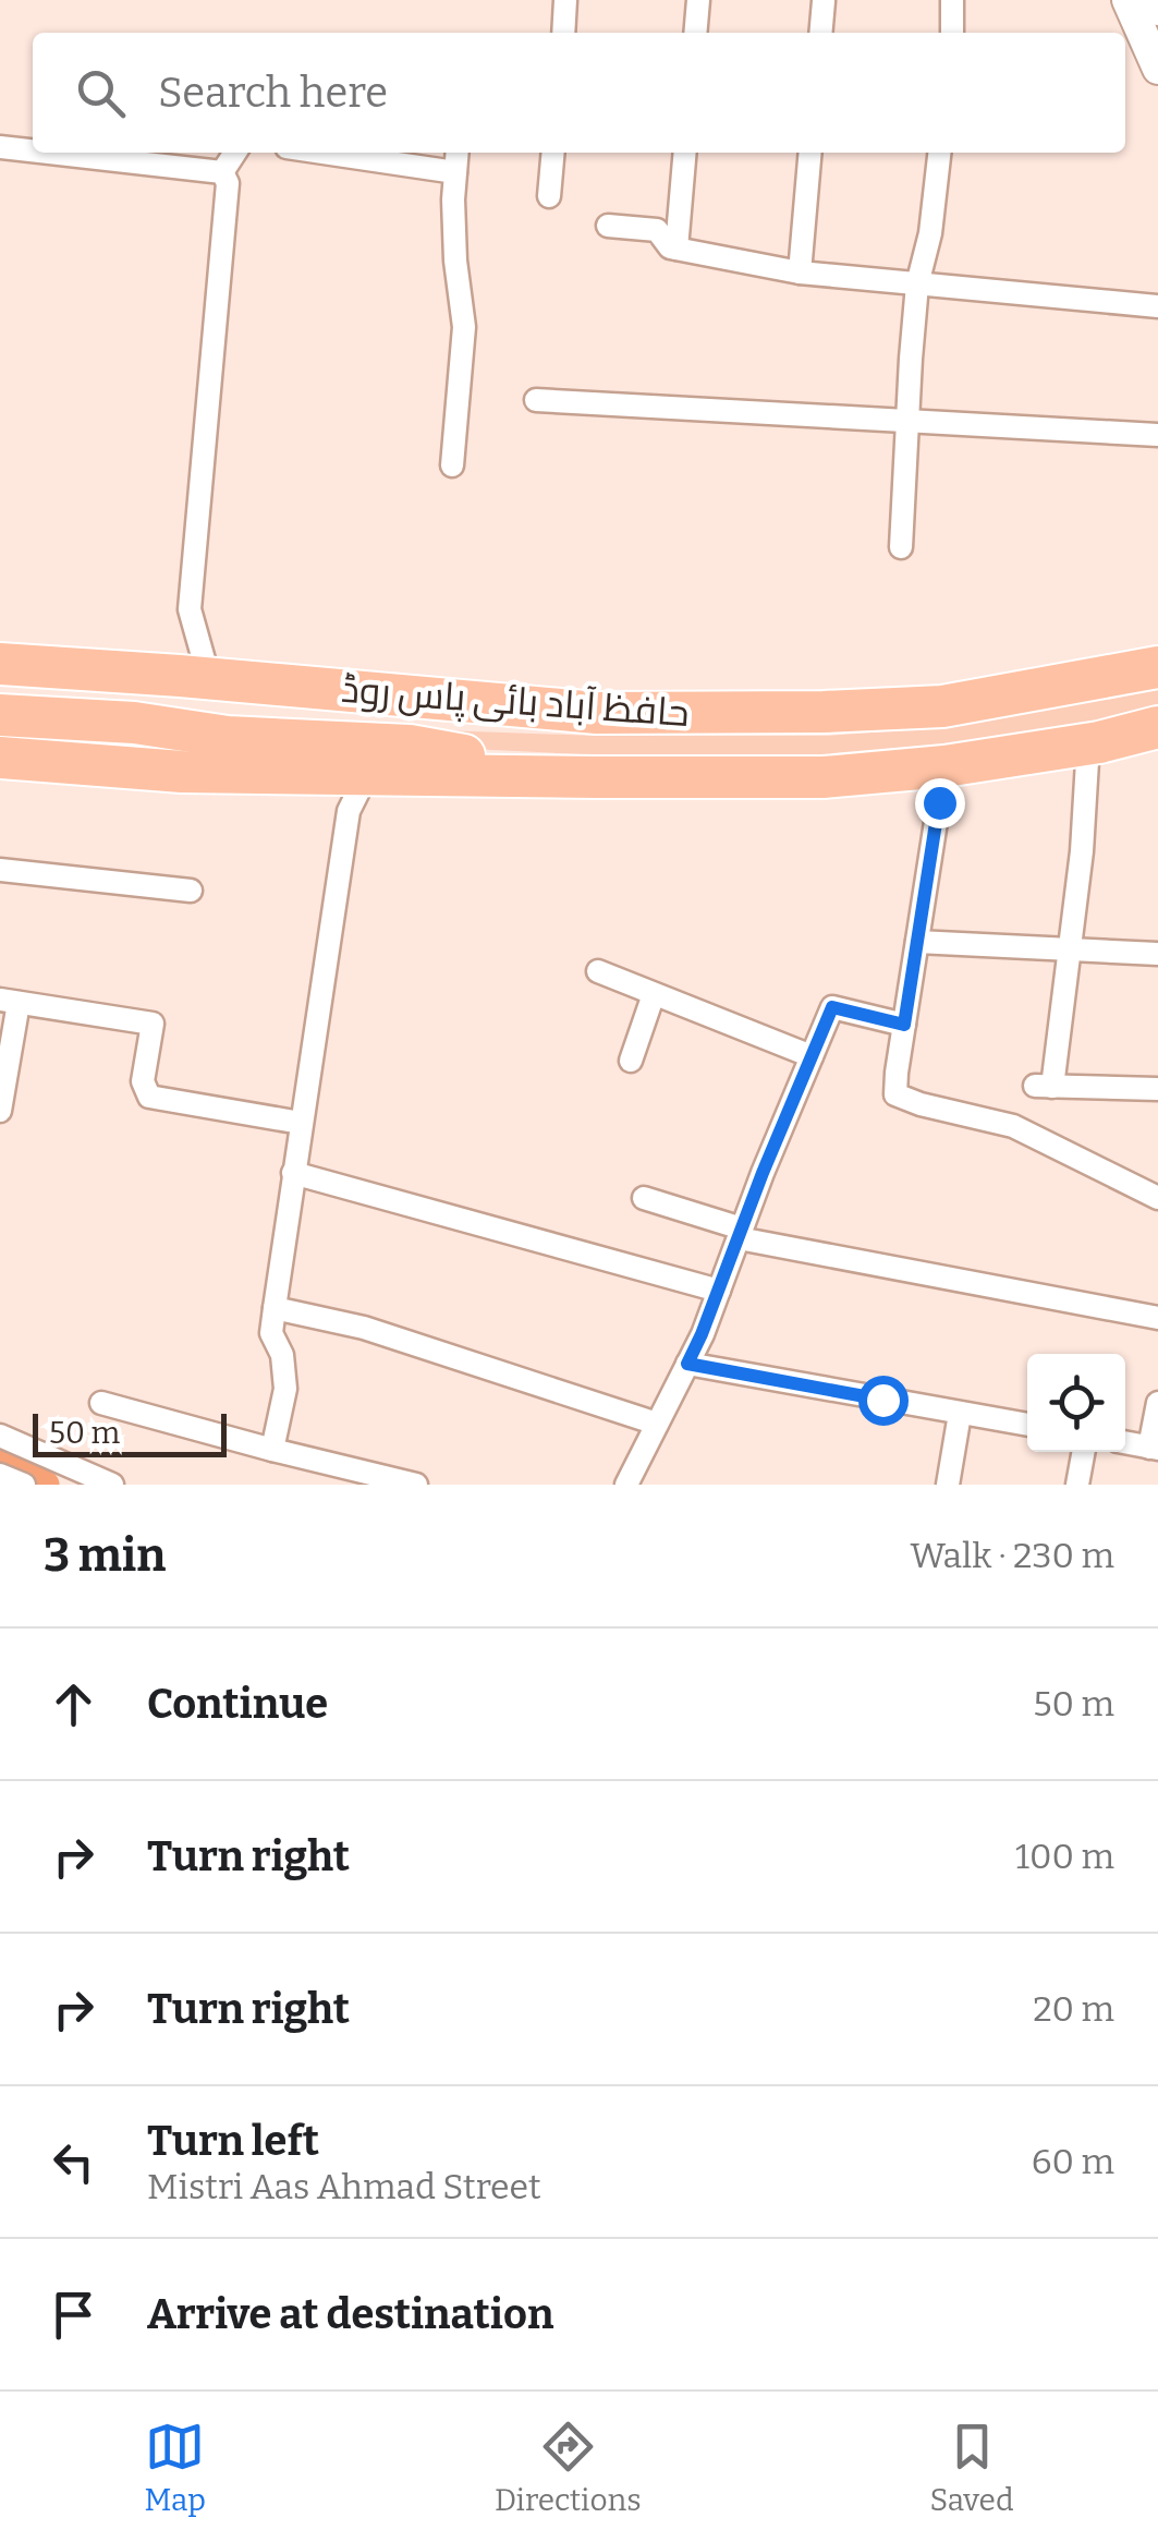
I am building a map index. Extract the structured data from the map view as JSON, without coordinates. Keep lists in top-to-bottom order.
{
  "streets": {
    "highway": ["حافظ آباد بائی پاس روڈ"]
  },
  "scale_bar": "50 m",
  "page": {
    "search": "Search here",
    "scale": "50 m",
    "heading": ["3 min", "Walk · 230 m"],
    "list": [
      ["Continue", "50 m"],
      ["Turn right", "100 m"],
      ["Turn right", "20 m"],
      ["Turn left", "Mistri Aas Ahmad Street", "60 m"],
      "Arrive at destination"
    ],
    "nav": ["Map", "Directions", "Saved"]
  }
}
